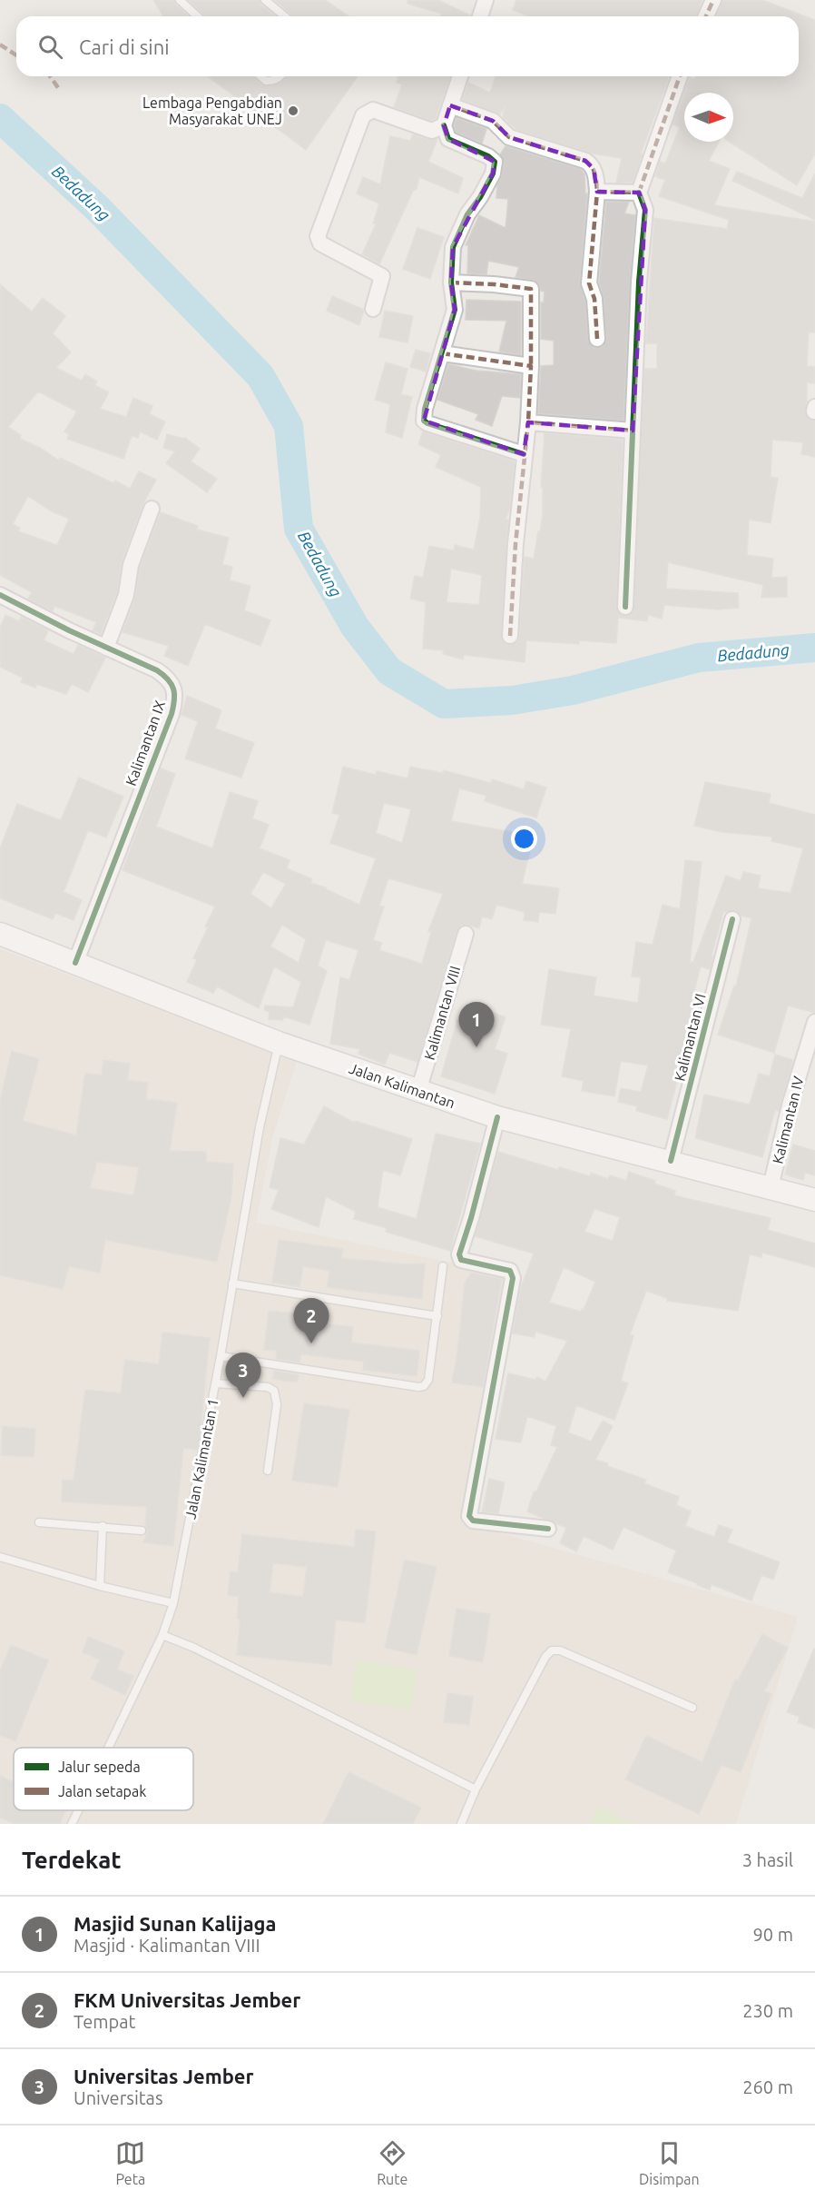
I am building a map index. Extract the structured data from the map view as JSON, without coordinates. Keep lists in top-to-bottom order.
{
  "streets": {
    "main road": ["Jalan Kalimantan"],
    "street": [
      "Kalimantan IX",
      "Kalimantan VIII",
      "Kalimantan VI",
      "Kalimantan IV"
    ],
    "lane": ["Jalan Kalimantan 1"]
  },
  "crossings": [
    ["Kalimantan IX", "Jalan Kalimantan"],
    ["Kalimantan VIII", "Jalan Kalimantan"],
    ["Kalimantan VI", "Jalan Kalimantan"],
    ["Jalan Kalimantan", "Kalimantan IV"],
    ["Jalan Kalimantan", "Jalan Kalimantan 1"]
  ],
  "water": ["Bedadung"],
  "places": ["Lembaga Pengabdian Masyarakat UNEJ"],
  "legend": ["Jalur sepeda", "Jalan setapak"],
  "north": "right",
  "page": {
    "search": "Cari di sini",
    "pins": ["1", "2", "3"],
    "heading": ["Terdekat", "3 hasil"],
    "list": [
      {
        "mark": "1",
        "name": "Masjid Sunan Kalijaga",
        "note": "Masjid · Kalimantan VIII",
        "value": "90 m"
      },
      {
        "mark": "2",
        "name": "FKM Universitas Jember",
        "note": "Tempat",
        "value": "230 m"
      },
      {
        "mark": "3",
        "name": "Universitas Jember",
        "note": "Universitas",
        "value": "260 m"
      }
    ],
    "nav": ["Peta", "Rute", "Disimpan"]
  }
}
